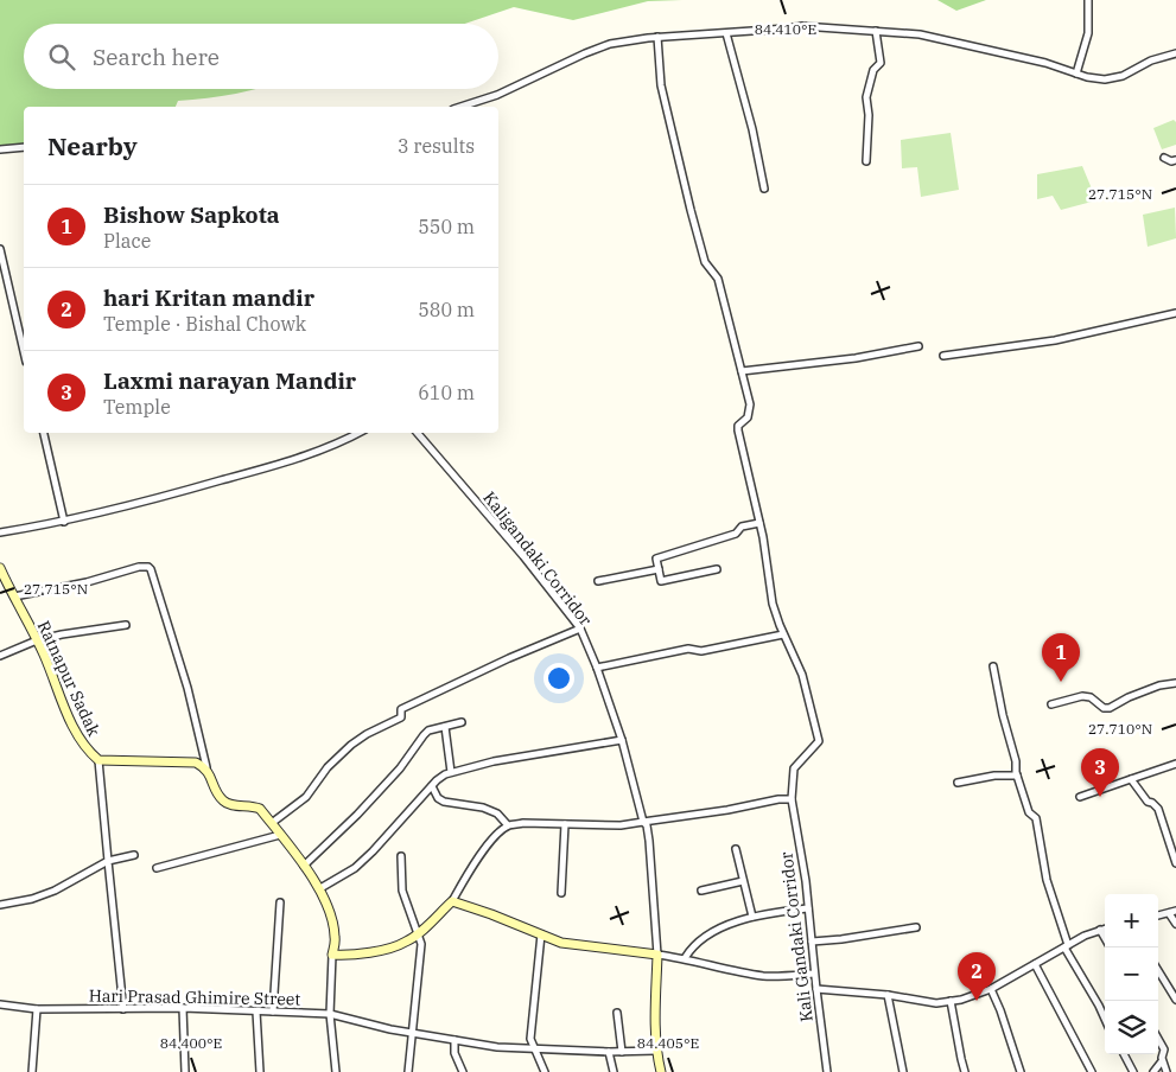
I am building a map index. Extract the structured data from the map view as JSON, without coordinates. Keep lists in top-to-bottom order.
{
  "streets": {
    "main road": ["Ratnapur Sadak"],
    "street": ["Kaligandaki Corridor", "Kali Gandaki Corridor", "Hari Prasad Ghimire Street"]
  },
  "page": {
    "search": "Search here",
    "heading": ["Nearby", "3 results"],
    "list": [
      {
        "mark": "1",
        "name": "Bishow Sapkota",
        "note": "Place",
        "value": "550 m"
      },
      {
        "mark": "2",
        "name": "hari Kritan mandir",
        "note": "Temple · Bishal Chowk",
        "value": "580 m"
      },
      {
        "mark": "3",
        "name": "Laxmi narayan Mandir",
        "note": "Temple",
        "value": "610 m"
      }
    ],
    "pins": ["1", "3", "2"],
    "map_buttons": ["+", "−"]
  },
  "coordinates": [
    "84.410°E",
    "27.715°N",
    "27.710°N",
    "84.400°E",
    "84.405°E"
  ]
}
